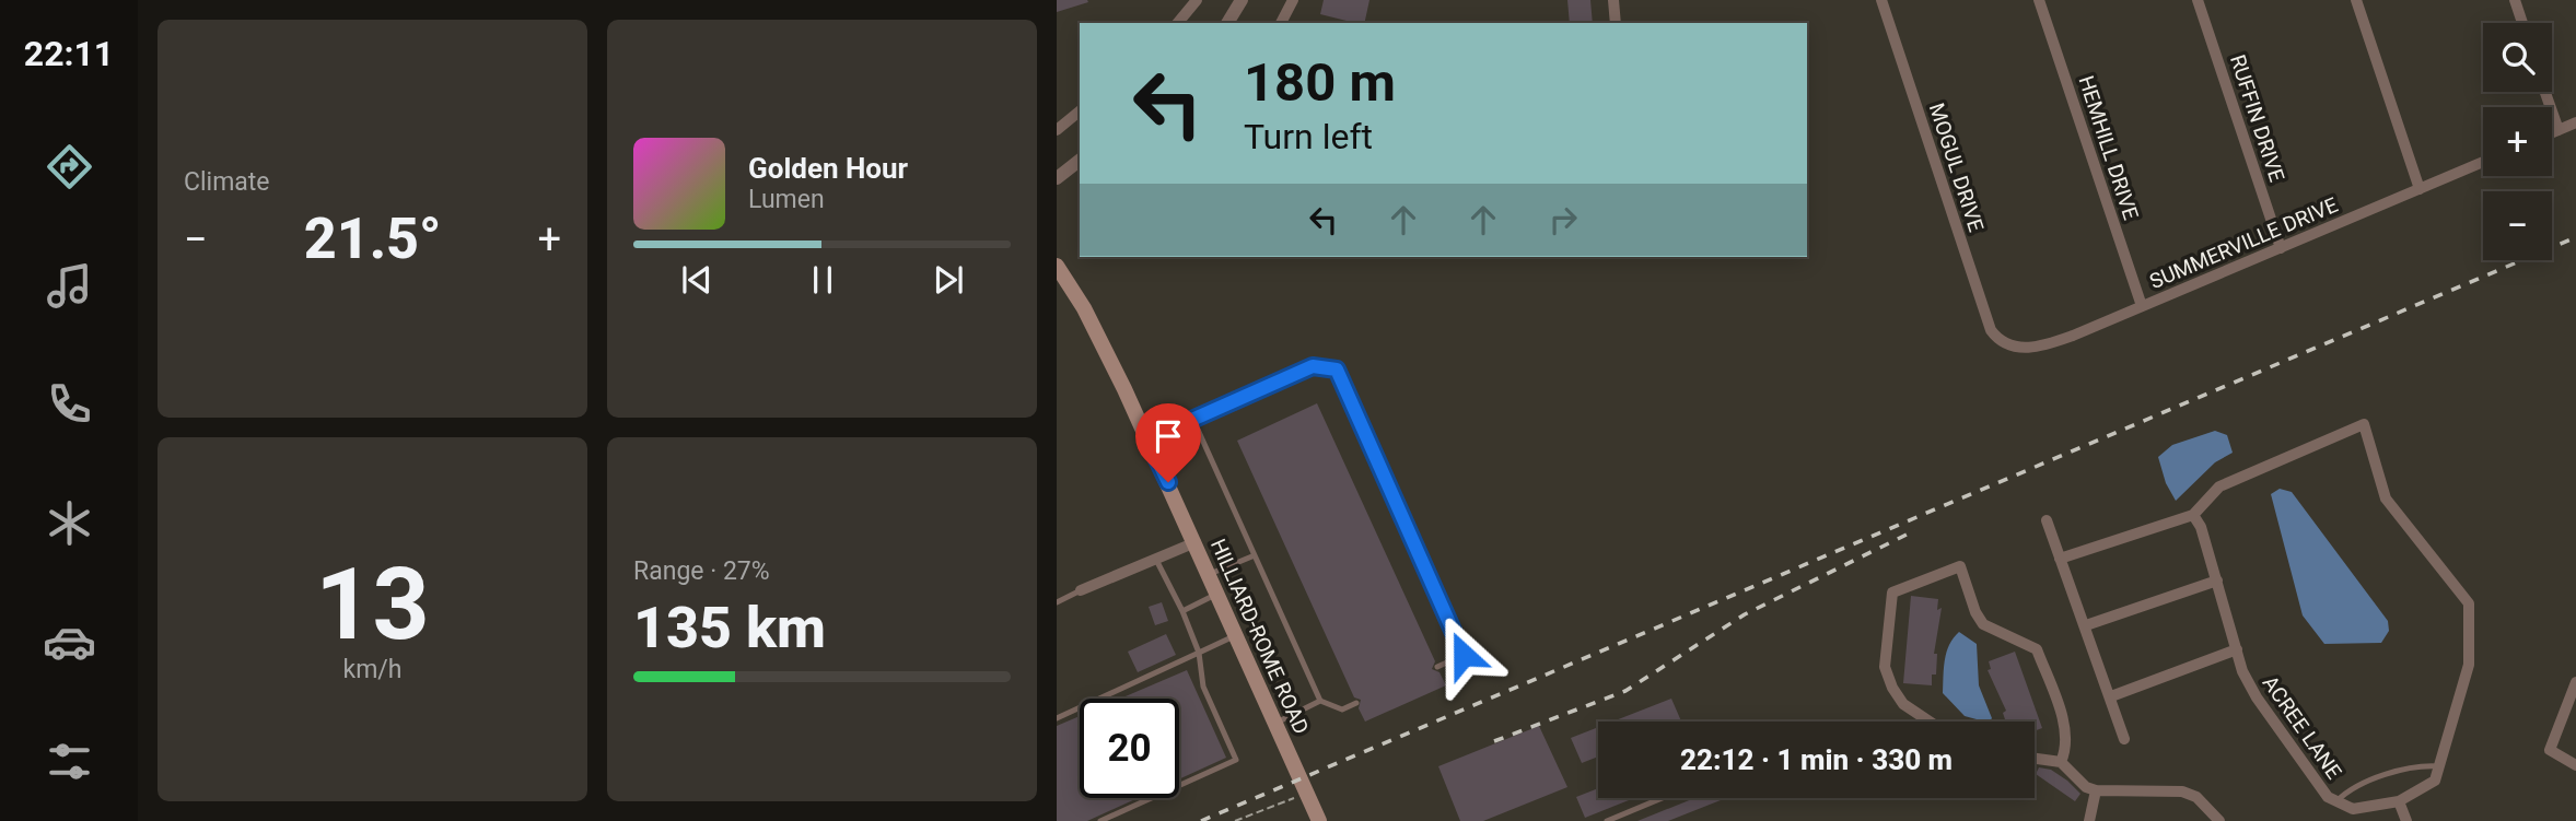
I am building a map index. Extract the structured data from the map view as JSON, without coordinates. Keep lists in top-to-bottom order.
{
  "streets": {
    "main road": ["HILLIARD-ROME ROAD"],
    "street": [
      "RUFFIN DRIVE",
      "HEMHILL DRIVE",
      "MOGUL DRIVE",
      "SUMMERVILLE DRIVE",
      "ACREE LANE"
    ]
  },
  "crossings": [
    ["RUFFIN DRIVE", "SUMMERVILLE DRIVE"],
    ["HEMHILL DRIVE", "SUMMERVILLE DRIVE"],
    ["MOGUL DRIVE", "SUMMERVILLE DRIVE"]
  ],
  "page": {
    "tabs": "22:11",
    "tile": [
      "Climate",
      ["13", "km/h"],
      ["Range · 27%", "135 km"]
    ],
    "map_buttons": ["+", "−"],
    "turn": ["180 m", "Turn left"],
    "song": ["Golden Hour", "Lumen"],
    "heat": ["−", "21.5°", "+"],
    "limit": "20",
    "trip": "22:12 · 1 min · 330 m"
  }
}
